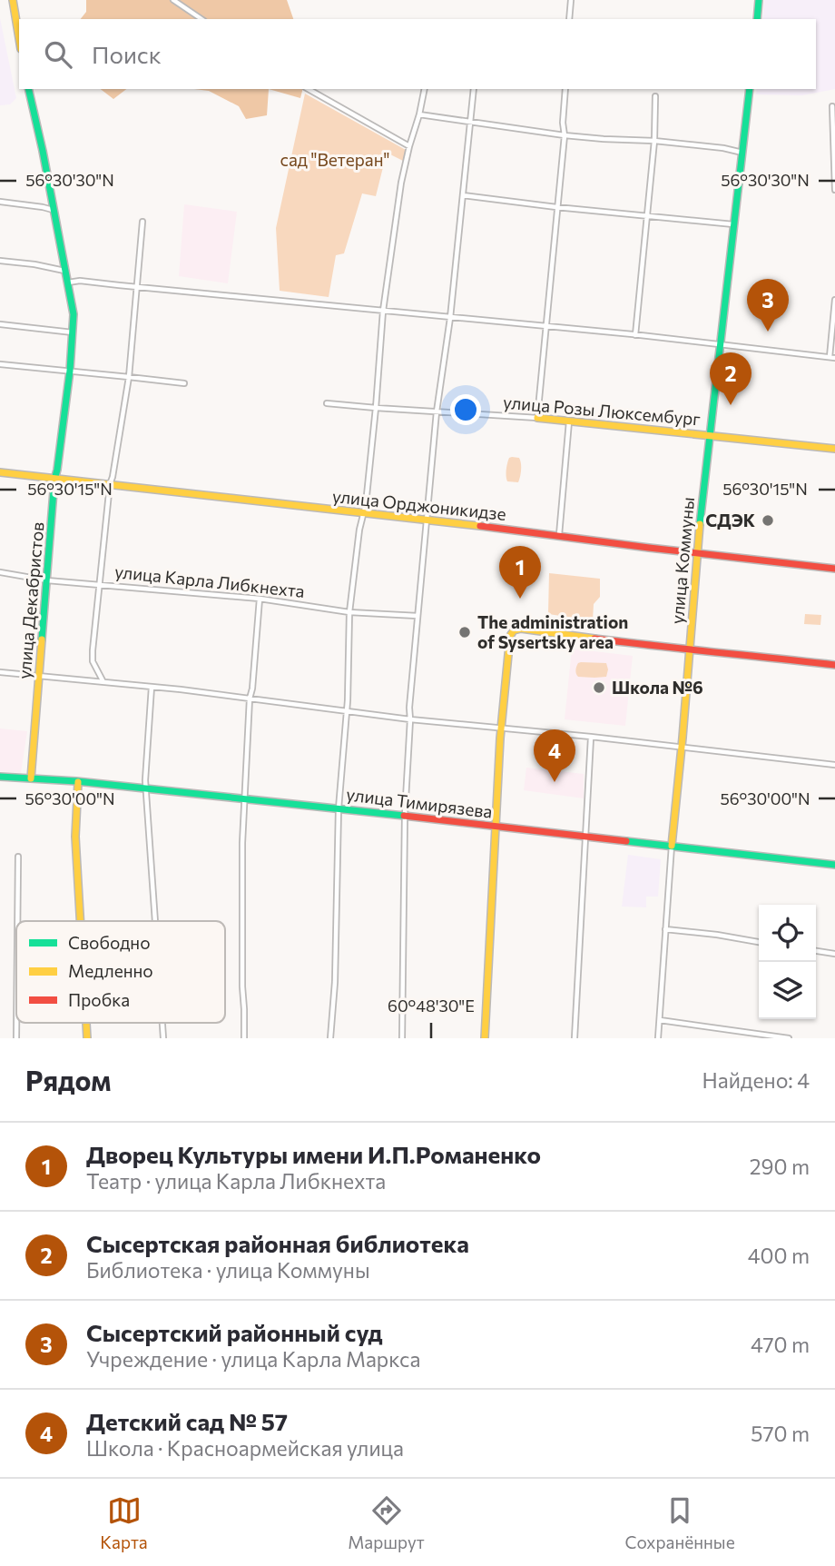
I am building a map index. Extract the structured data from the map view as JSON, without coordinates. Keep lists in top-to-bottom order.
{
  "streets": {
    "street": [
      "улица Розы Люксембург",
      "улица Орджоникидзе",
      "улица Коммуны",
      "улица Карла Либкнехта",
      "улица Декабристов",
      "улица Тимирязева"
    ]
  },
  "crossings": [
    ["улица Розы Люксембург", "улица Коммуны"],
    ["улица Орджоникидзе", "улица Коммуны"],
    ["улица Орджоникидзе", "улица Декабристов"],
    ["улица Коммуны", "улица Тимирязева"],
    ["улица Карла Либкнехта", "улица Декабристов"],
    ["улица Декабристов", "улица Тимирязева"]
  ],
  "parks": ["сад \"Ветеран\""],
  "places": ["СДЭК", "The administration of Sysertsky area", "Школа №6"],
  "legend": ["Свободно", "Медленно", "Пробка"],
  "page": {
    "search": "Поиск",
    "pins": [
      "3",
      "2",
      "1",
      "4"
    ],
    "heading": ["Рядом", "Найдено: 4"],
    "list": [
      {
        "mark": "1",
        "name": "Дворец Культуры имени И.П.Романенко",
        "note": "Театр · улица Карла Либкнехта",
        "value": "290 m"
      },
      {
        "mark": "2",
        "name": "Сысертская районная библиотека",
        "note": "Библиотека · улица Коммуны",
        "value": "400 m"
      },
      {
        "mark": "3",
        "name": "Сысертский районный суд",
        "note": "Учреждение · улица Карла Маркса",
        "value": "470 m"
      },
      {
        "mark": "4",
        "name": "Детский сад № 57",
        "note": "Школа · Красноармейская улица",
        "value": "570 m"
      }
    ],
    "nav": ["Карта", "Маршрут", "Сохранённые"]
  },
  "coordinates": [
    "56°30'30\"N",
    "56°30'15\"N",
    "56°30'00\"N",
    "60°48'30\"E"
  ]
}
